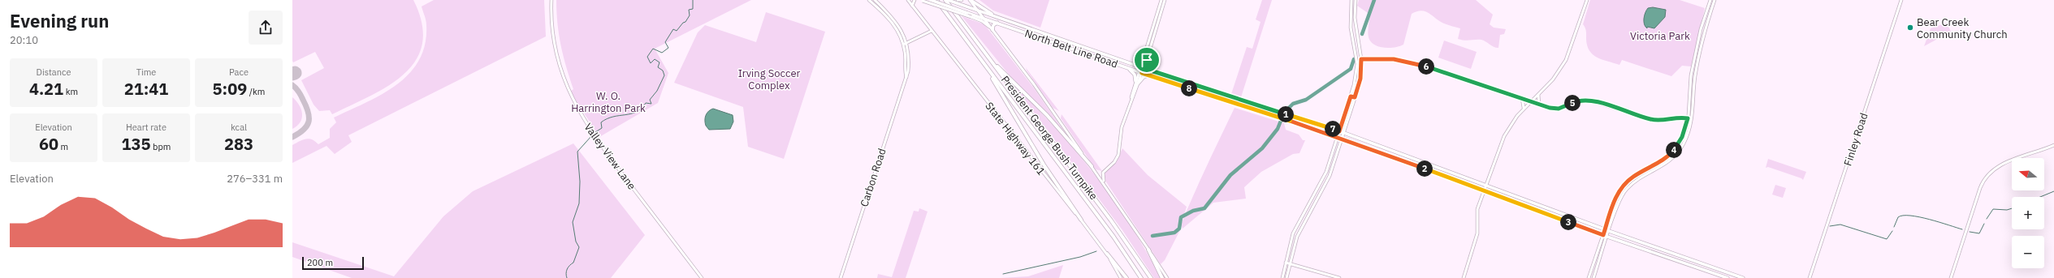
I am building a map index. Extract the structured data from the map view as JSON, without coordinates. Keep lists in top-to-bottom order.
{
  "streets": {
    "highway": ["President George Bush Turnpike"],
    "main road": [
      "North Belt Line Road",
      "State Highway 161",
      "Finley Road",
      "Valley View Lane",
      "Carbon Road"
    ]
  },
  "crossings": [
    ["North Belt Line Road", "President George Bush Turnpike"]
  ],
  "parks": ["Victoria Park", "Irving Soccer Complex", "W. O. Harrington Park"],
  "places": ["Bear Creek Community Church"],
  "scale_bar": "200 m",
  "north": "left",
  "page": {
    "heading": ["Evening run", "20:10"],
    "stats": [
      ["Distance", "4.21 km"],
      ["Time", "21:41"],
      ["Pace", "5:09 /km"],
      ["Elevation", "60 m"],
      ["Heart rate", "135 bpm"],
      ["kcal", "283"]
    ],
    "pins": [
      "6",
      "8",
      "5",
      "1",
      "7",
      "4",
      "2",
      "3"
    ],
    "map_buttons": ["+", "−"],
    "chart": ["Elevation", "276–331 m"],
    "scale": "200 m"
  }
}
